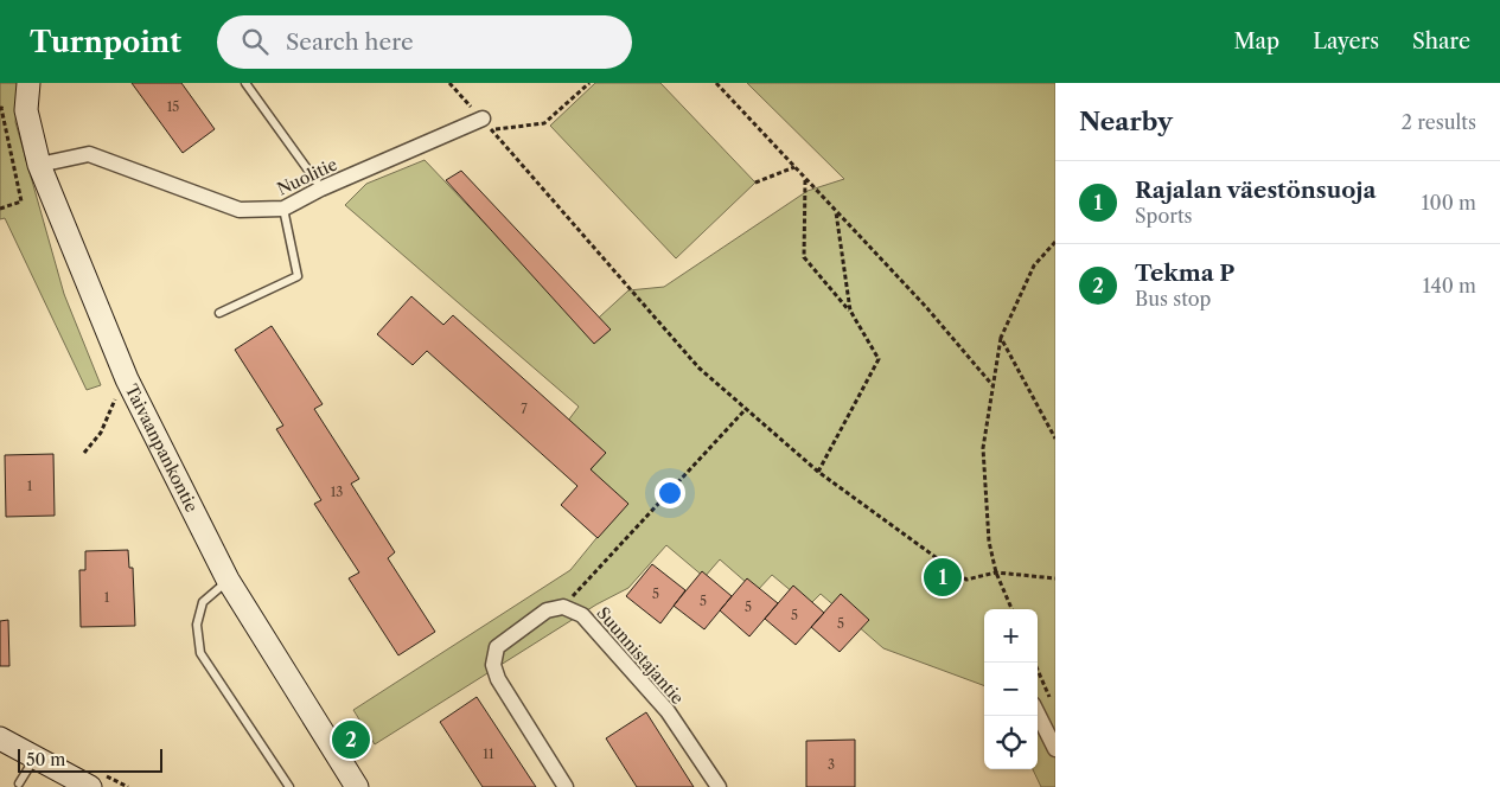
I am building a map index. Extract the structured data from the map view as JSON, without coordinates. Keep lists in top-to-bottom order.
{
  "streets": {
    "street": ["Nuolitie", "Taivaanpankontie", "Suunnistajantie"]
  },
  "crossings": [
    ["Nuolitie", "Taivaanpankontie"]
  ],
  "house_numbers": [
    "15",
    "7",
    "1",
    "13",
    "5",
    "1",
    "5",
    "5",
    "5",
    "5",
    "11",
    "3"
  ],
  "scale_bar": "50 m",
  "page": {
    "header": "Turnpoint",
    "search": "Search here",
    "nav": ["Map", "Layers", "Share"],
    "heading": ["Nearby", "2 results"],
    "list": [
      {
        "mark": "1",
        "name": "Rajalan väestönsuoja",
        "note": "Sports",
        "value": "100 m"
      },
      {
        "mark": "2",
        "name": "Tekma P",
        "note": "Bus stop",
        "value": "140 m"
      }
    ],
    "pins": ["1", "2"],
    "map_buttons": ["+", "−"],
    "scale": "50 m"
  }
}
